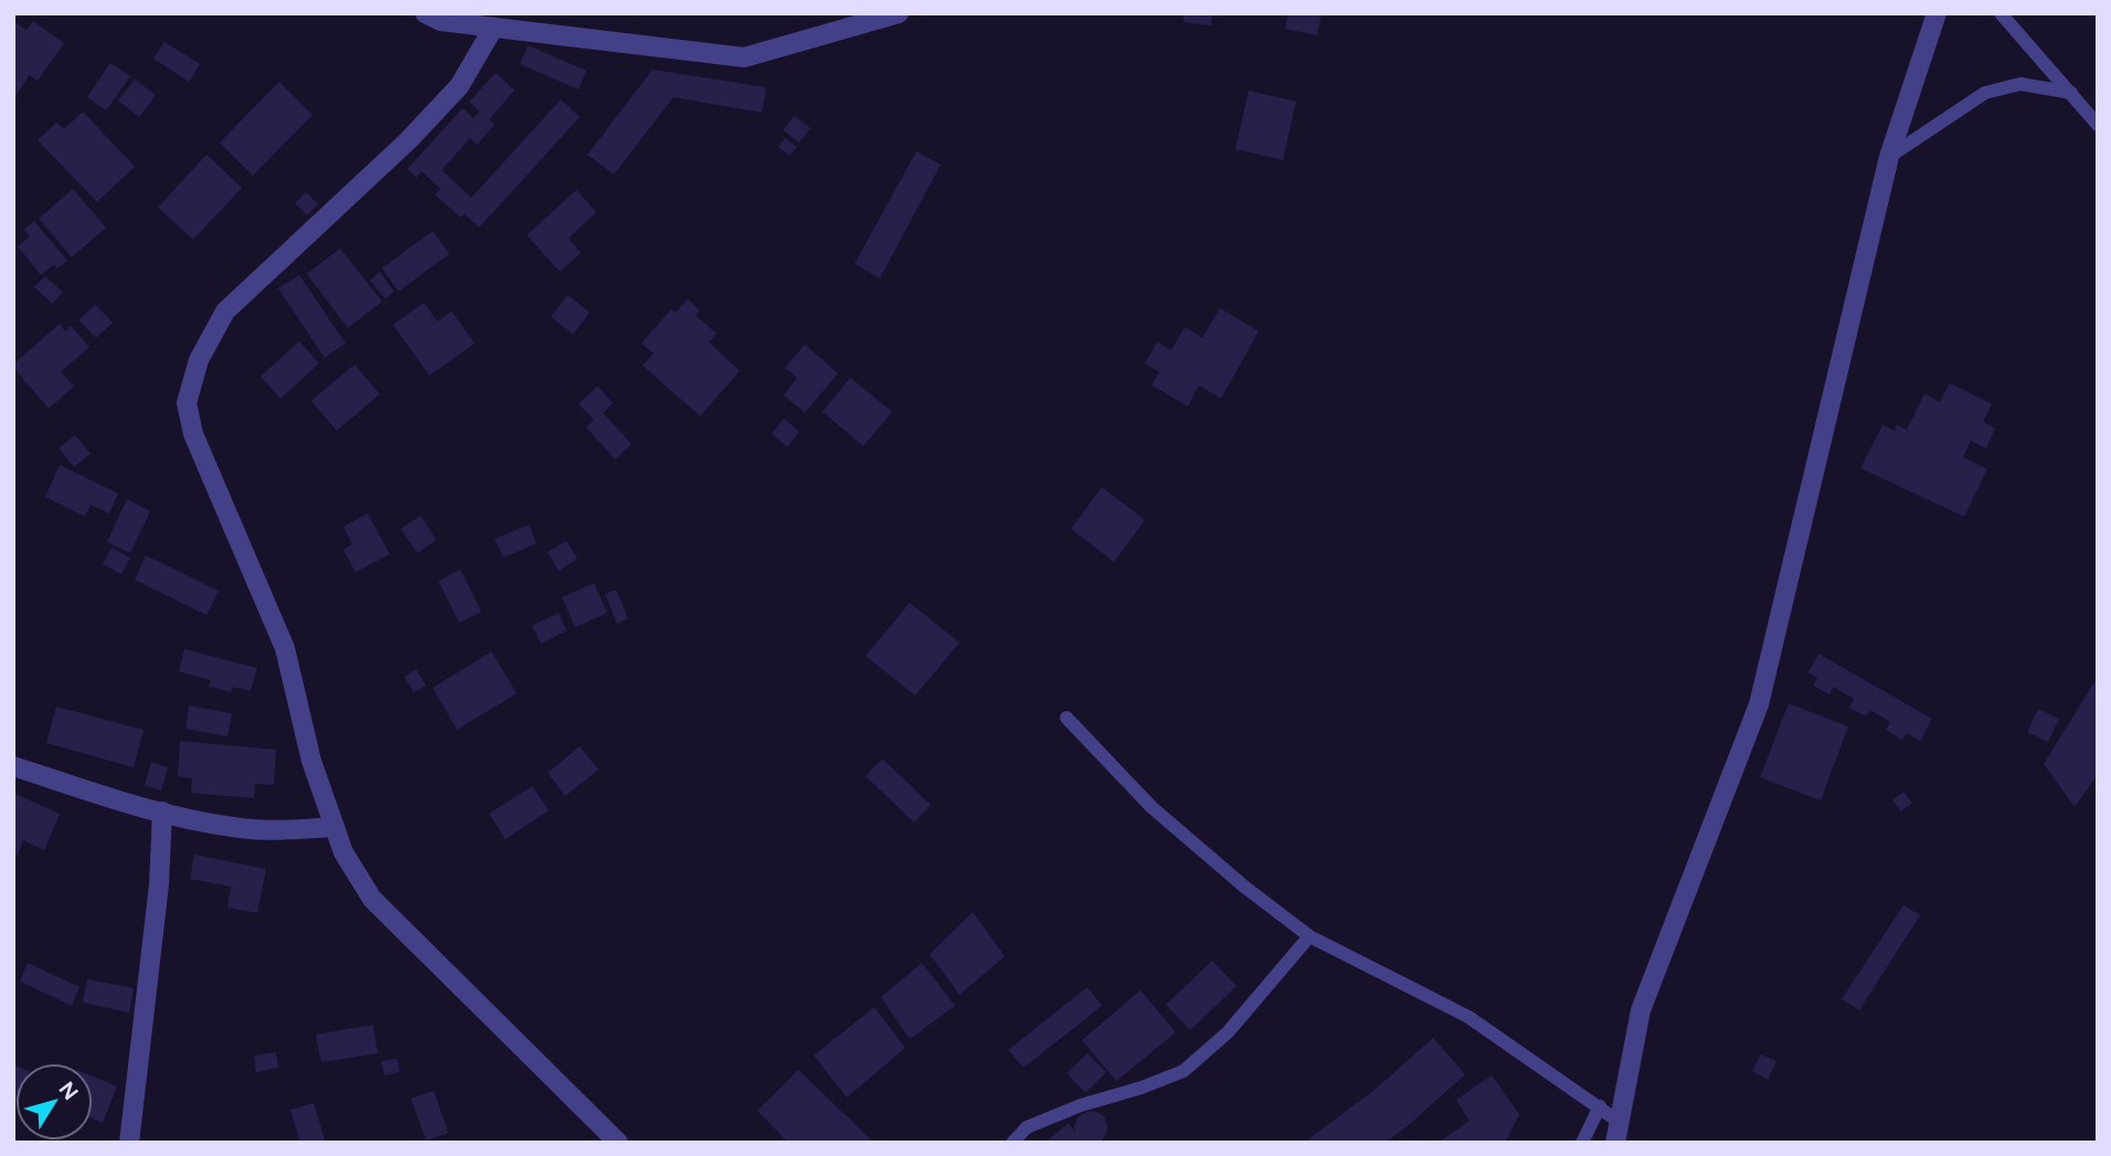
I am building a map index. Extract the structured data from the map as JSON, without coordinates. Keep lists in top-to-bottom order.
{
  "north": "top right"
}
